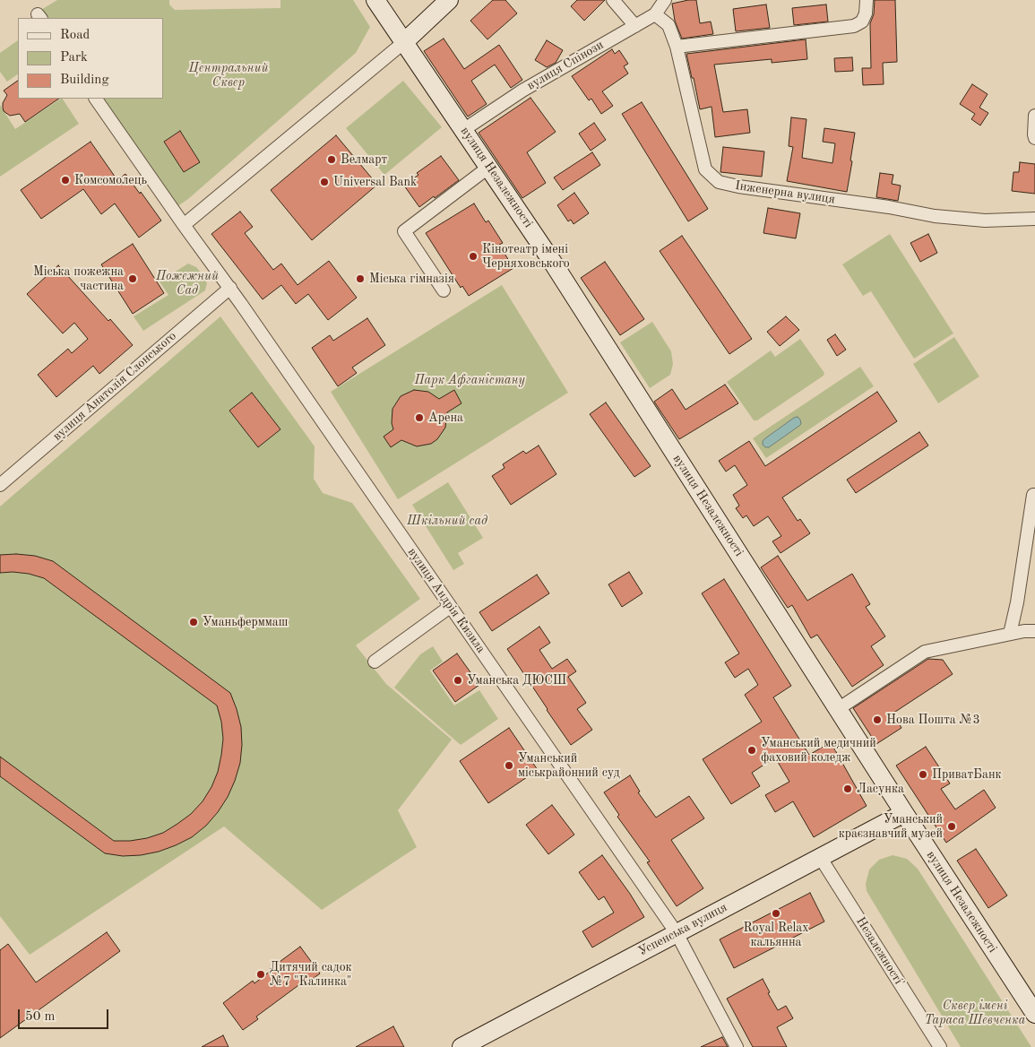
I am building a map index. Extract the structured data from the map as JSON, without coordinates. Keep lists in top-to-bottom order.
{
  "streets": {
    "main road": ["вулиця Незалежності", "Успенська вулиця"],
    "street": [
      "вулиця Спінози",
      "Інженерна вулиця",
      "вулиця Анатолія Слонського",
      "вулиця Андрія Кизила",
      "Незалежності'"
    ]
  },
  "crossings": [
    ["вулиця Спінози", "вулиця Незалежності"],
    ["вулиця Спінози", "Інженерна вулиця"],
    ["вулиця Незалежності", "Успенська вулиця"],
    ["вулиця Анатолія Слонського", "вулиця Андрія Кизила"],
    ["вулиця Андрія Кизила", "Успенська вулиця"],
    ["Успенська вулиця", "Незалежності'"]
  ],
  "parks": [
    "Центральний Сквер",
    "Пожежний Сад",
    "Парк Афганістану",
    "Шкільний сад",
    "Сквер імені Тараса Шевченка"
  ],
  "places": [
    "Велмарт",
    "Комсомолець",
    "Universal Bank",
    "Кінотеатр імені Черняховського",
    "Міська пожежна частина",
    "Міська гімназія",
    "Арена",
    "Уманьферммаш",
    "Уманська ДЮСШ",
    "Нова Пошта №3",
    "Уманський медичний фаховий коледж",
    "Уманський міськрайонний суд",
    "ПриватБанк",
    "Ласунка",
    "Уманський краєзнавчий музей",
    "Royal Relax кальянна",
    "Дитячий садок №7 \"Калинка\""
  ],
  "legend": ["Road", "Park", "Building"],
  "scale_bar": "50 m"
}
